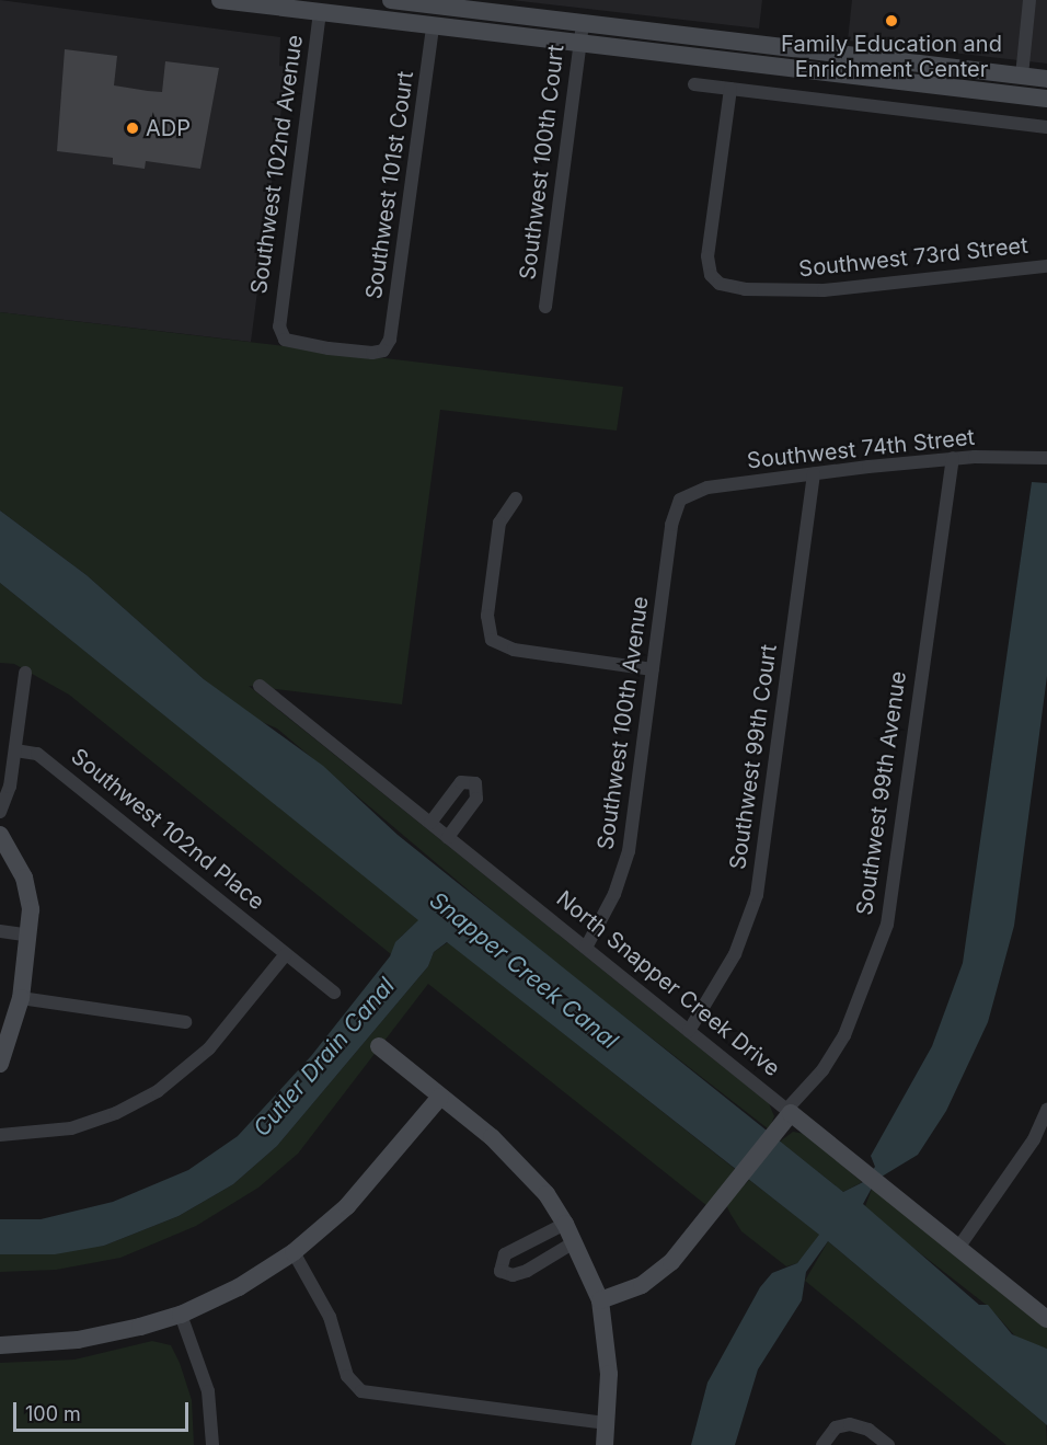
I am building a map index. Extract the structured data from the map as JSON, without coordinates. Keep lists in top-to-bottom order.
{
  "streets": {
    "street": [
      "Southwest 100th Court",
      "Southwest 102nd Avenue",
      "Southwest 101st Court",
      "Southwest 73rd Street",
      "Southwest 74th Street",
      "Southwest 100th Avenue",
      "Southwest 99th Court",
      "Southwest 99th Avenue",
      "Southwest 102nd Place",
      "North Snapper Creek Drive"
    ]
  },
  "crossings": [
    ["Southwest 102nd Avenue", "Southwest 101st Court"],
    ["Southwest 74th Street", "Southwest 100th Avenue"],
    ["Southwest 74th Street", "Southwest 99th Court"],
    ["Southwest 74th Street", "Southwest 99th Avenue"],
    ["Southwest 100th Avenue", "North Snapper Creek Drive"],
    ["Southwest 99th Court", "North Snapper Creek Drive"],
    ["Southwest 99th Avenue", "North Snapper Creek Drive"]
  ],
  "water": ["Snapper Creek Canal", "Cutler Drain Canal"],
  "places": ["Family Education and Enrichment Center", "ADP"],
  "scale_bar": "100 m"
}
